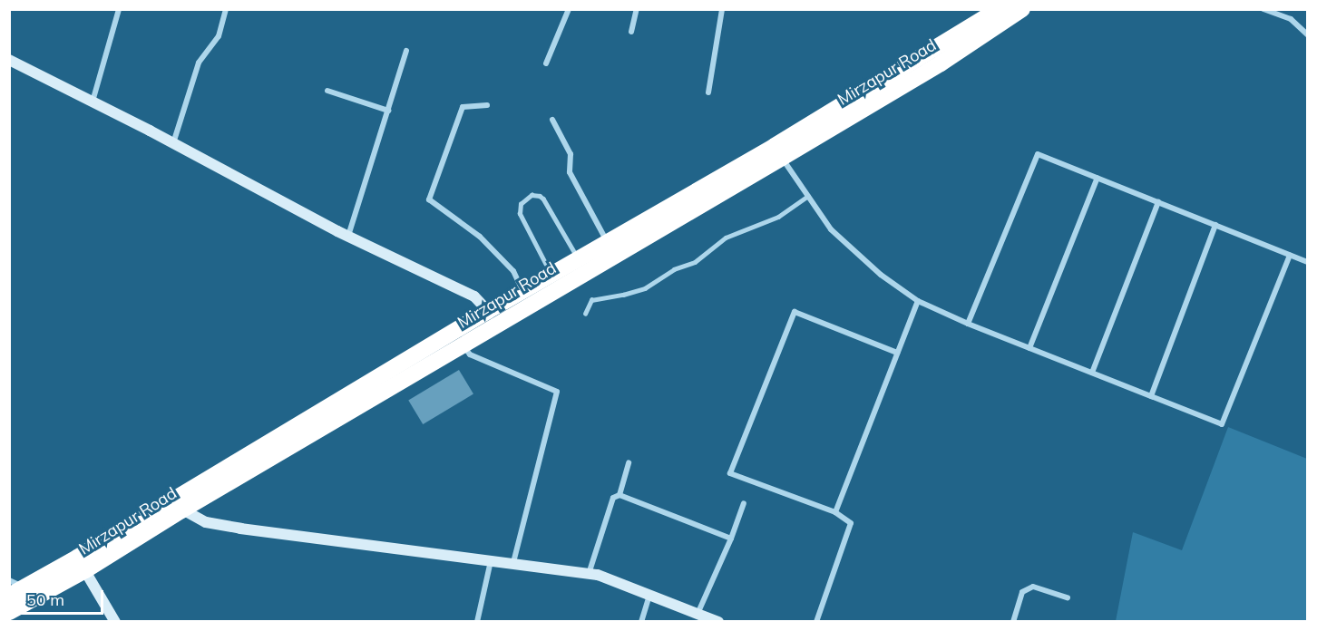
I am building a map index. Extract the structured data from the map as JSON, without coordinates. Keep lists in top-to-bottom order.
{
  "streets": {
    "highway": ["Mirzapur Road"]
  },
  "scale_bar": "50 m"
}
